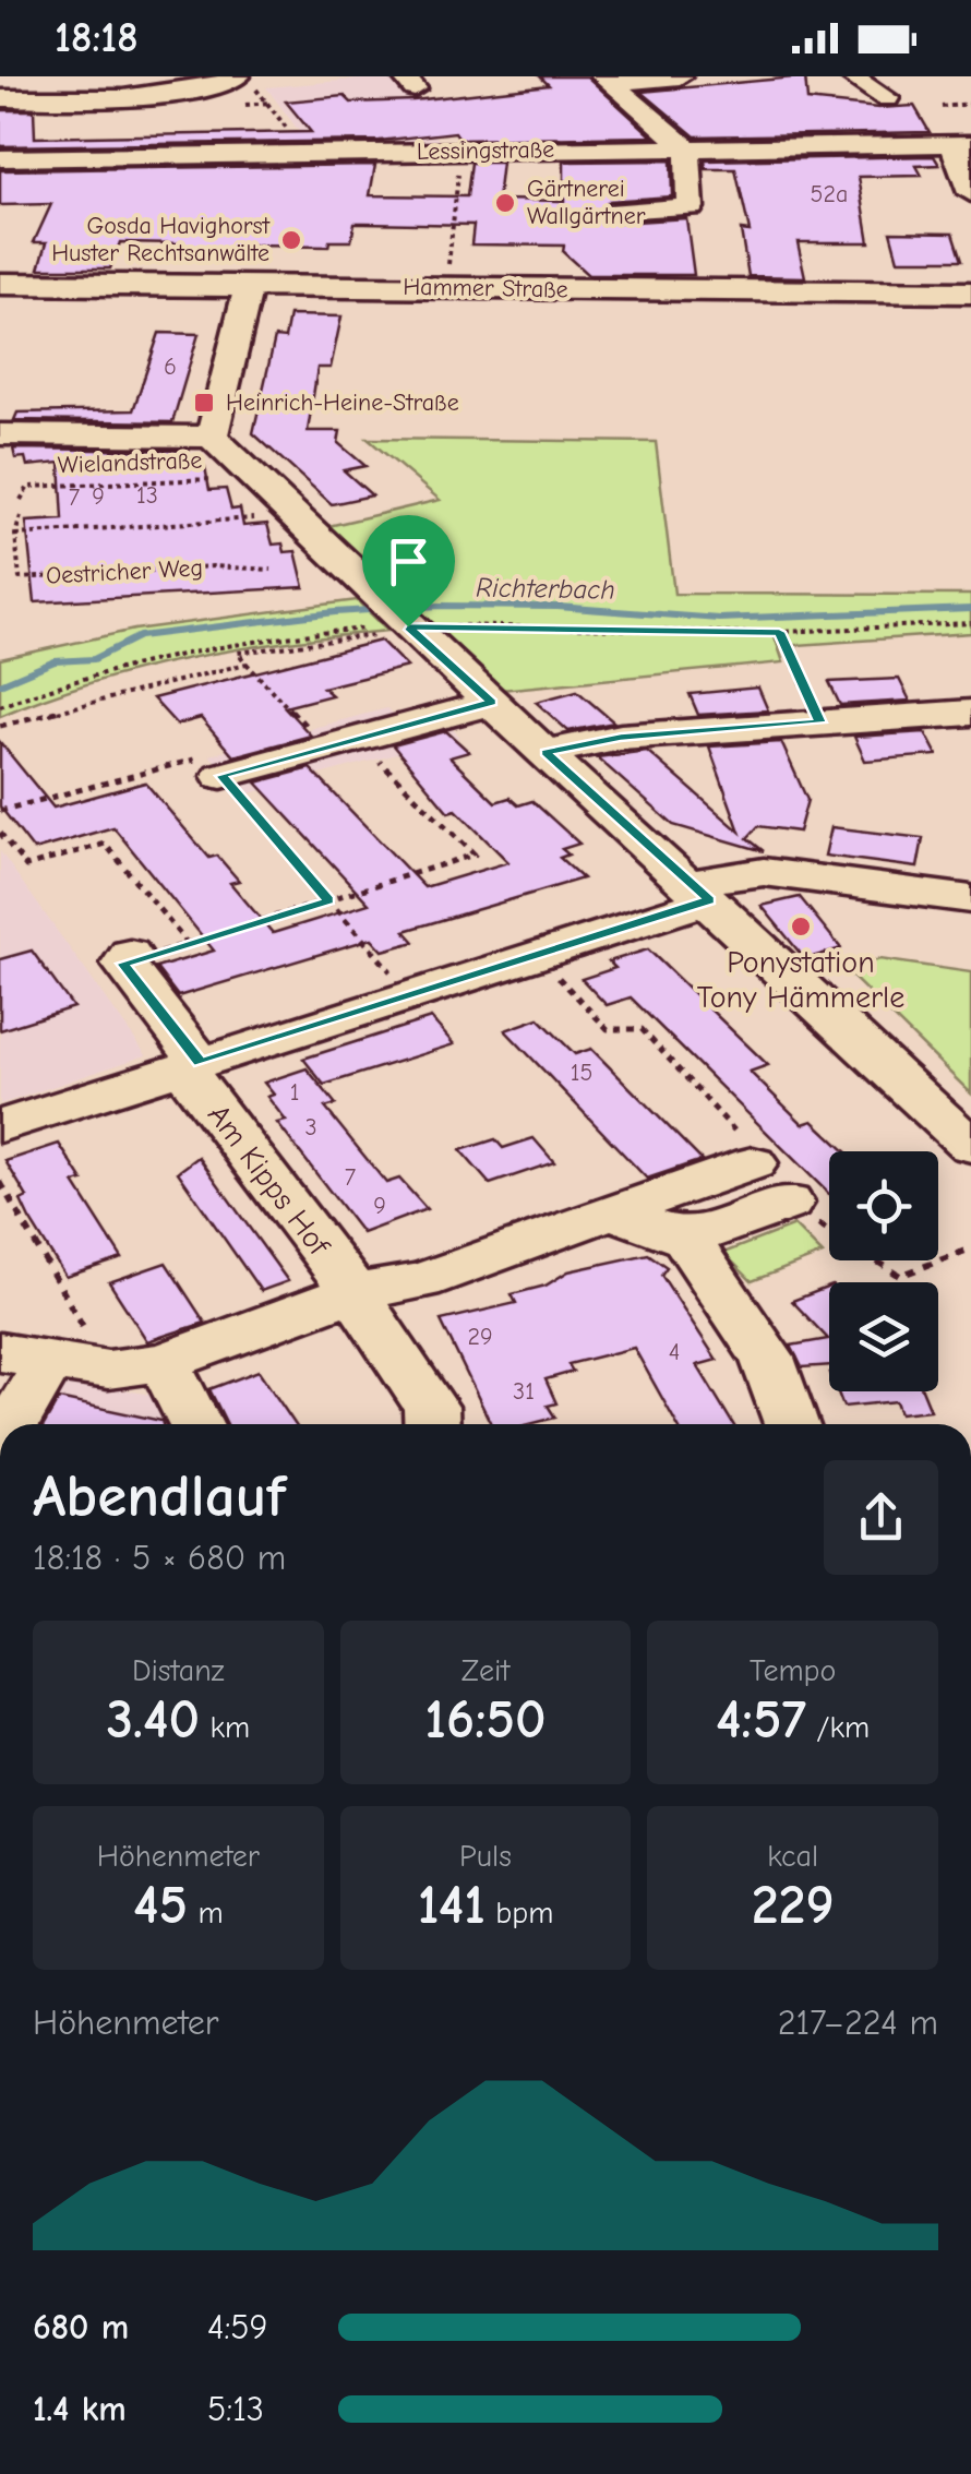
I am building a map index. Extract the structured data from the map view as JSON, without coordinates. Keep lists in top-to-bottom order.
{
  "streets": {
    "main road": ["Hammer Straße"],
    "street": ["Lessingstraße", "Am Kipps Hof"],
    "path": ["Wielandstraße", "Oestricher Weg"]
  },
  "water": ["Richterbach"],
  "places": {
    "other": ["Gärtnerei Wallgärtner", "Gosda Havighorst Huster Rechtsanwälte", "Ponystation Tony Hämmerle"],
    "transit": ["Heinrich-Heine-Straße"]
  },
  "house_numbers": [
    "52a",
    "6",
    "13",
    "9",
    "7",
    "15",
    "1",
    "3",
    "7",
    "9",
    "29",
    "4",
    "31"
  ],
  "page": {
    "status": "18:18",
    "heading": ["Abendlauf", "18:18 · 5 × 680 m"],
    "stats": [
      ["Distanz", "3.40 km"],
      ["Zeit", "16:50"],
      ["Tempo", "4:57 /km"],
      ["Höhenmeter", "45 m"],
      ["Puls", "141 bpm"],
      ["kcal", "229"]
    ],
    "chart": ["Höhenmeter", "217–224 m"],
    "list": [
      {
        "name": "680 m",
        "note": "4:59"
      },
      {
        "name": "1.4 km",
        "note": "5:13"
      }
    ]
  }
}
